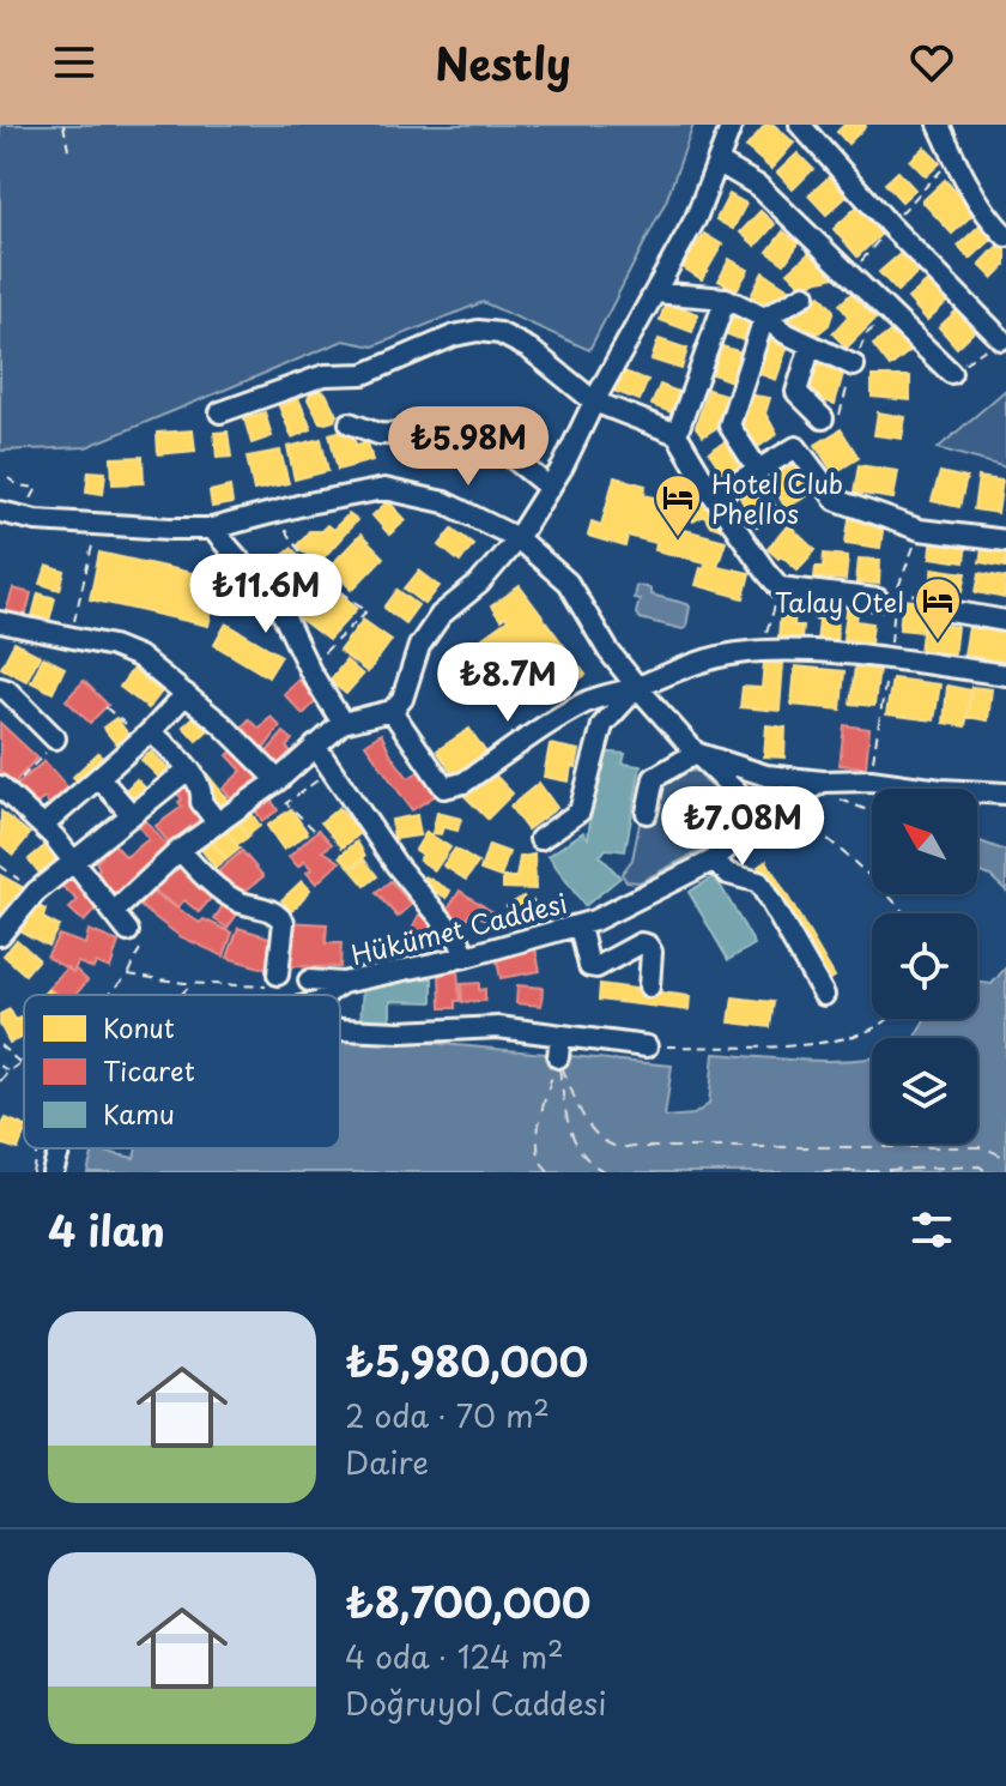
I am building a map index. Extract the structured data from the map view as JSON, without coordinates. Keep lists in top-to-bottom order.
{
  "streets": {
    "street": ["Hükümet Caddesi"]
  },
  "places": {
    "hotel": ["Hotel Club Phellos", "Talay Otel"]
  },
  "legend": ["Konut", "Ticaret", "Kamu"],
  "north": "top left",
  "page": {
    "header": "Nestly",
    "price": [
      "₺5.98M",
      "₺11.6M",
      "₺8.7M",
      "₺7.08M"
    ],
    "heading": "4 ilan",
    "list": [
      {
        "name": "₺5,980,000",
        "note": "2 oda · 70 m² · Daire"
      },
      {
        "name": "₺8,700,000",
        "note": "4 oda · 124 m² · Doğruyol Caddesi"
      }
    ]
  }
}
